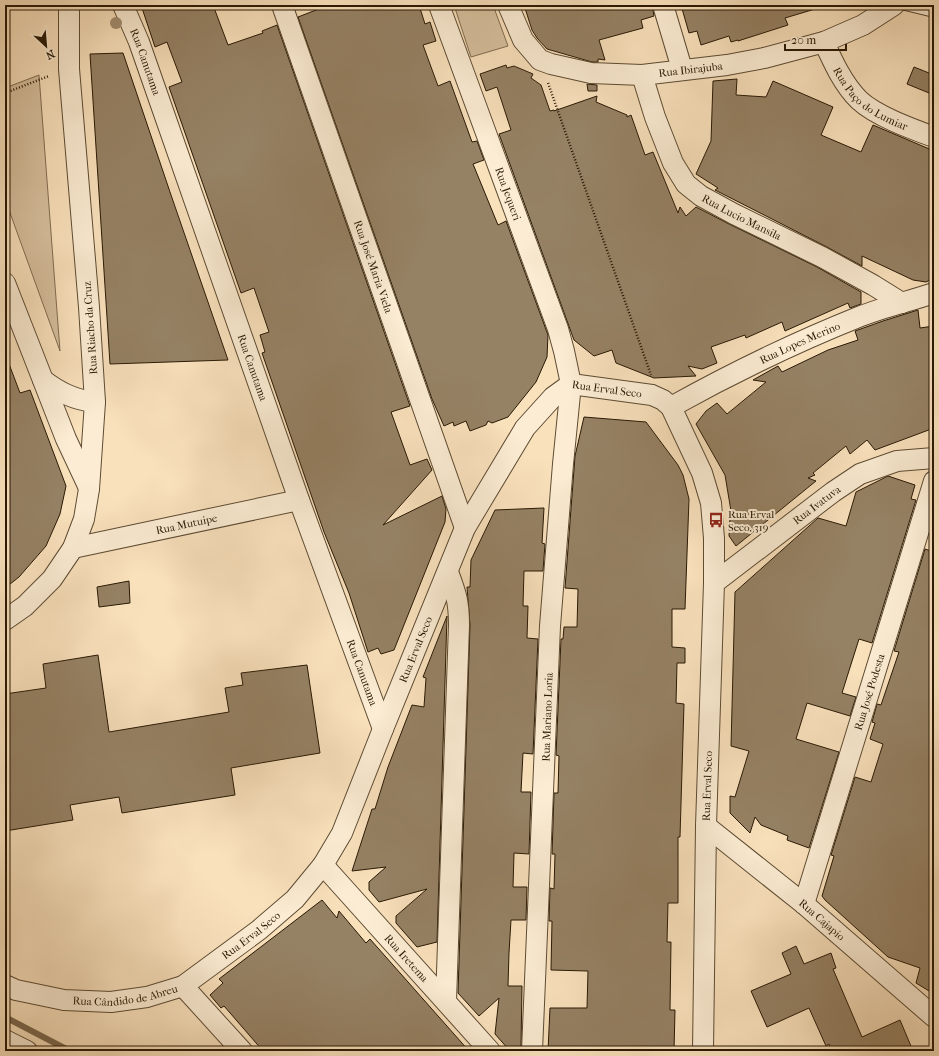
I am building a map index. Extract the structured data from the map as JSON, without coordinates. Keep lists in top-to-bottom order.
{
  "streets": {
    "street": [
      "Rua Canutama",
      "Rua Ibirajuba",
      "Rua Paço do Lumiar",
      "Rua Jequeri",
      "Rua Lucio Mansila",
      "Rua José Maria Viela",
      "Rua Riacho da Cruz",
      "Rua Lopes Merino",
      "Rua Erval Seco",
      "Rua Ivatuva",
      "Rua Mutuipe",
      "Rua José Podesta",
      "Rua Mariano Loria",
      "Rua Cajapio",
      "Rua Iretema",
      "Rua Cândido de Abreu"
    ]
  },
  "crossings": [
    ["Rua Canutama", "Rua Erval Seco"],
    ["Rua Canutama", "Rua Mutuipe"],
    ["Rua Ibirajuba", "Rua Paço do Lumiar"],
    ["Rua Ibirajuba", "Rua Lucio Mansila"],
    ["Rua Jequeri", "Rua Erval Seco"],
    ["Rua Jequeri", "Rua Mariano Loria"],
    ["Rua Lucio Mansila", "Rua Lopes Merino"],
    ["Rua José Maria Viela", "Rua Erval Seco"],
    ["Rua Riacho da Cruz", "Rua Mutuipe"],
    ["Rua Lopes Merino", "Rua Erval Seco"],
    ["Rua Erval Seco", "Rua Ivatuva"],
    ["Rua Erval Seco", "Rua Mariano Loria"],
    ["Rua Erval Seco", "Rua Cajapio"],
    ["Rua Erval Seco", "Rua Iretema"],
    ["Rua Erval Seco", "Rua Cândido de Abreu"],
    ["Rua José Podesta", "Rua Cajapio"]
  ],
  "places": {
    "bus stop": ["Rua Erval Seco, 319"]
  },
  "scale_bar": "20 m",
  "north": "bottom right"
}
